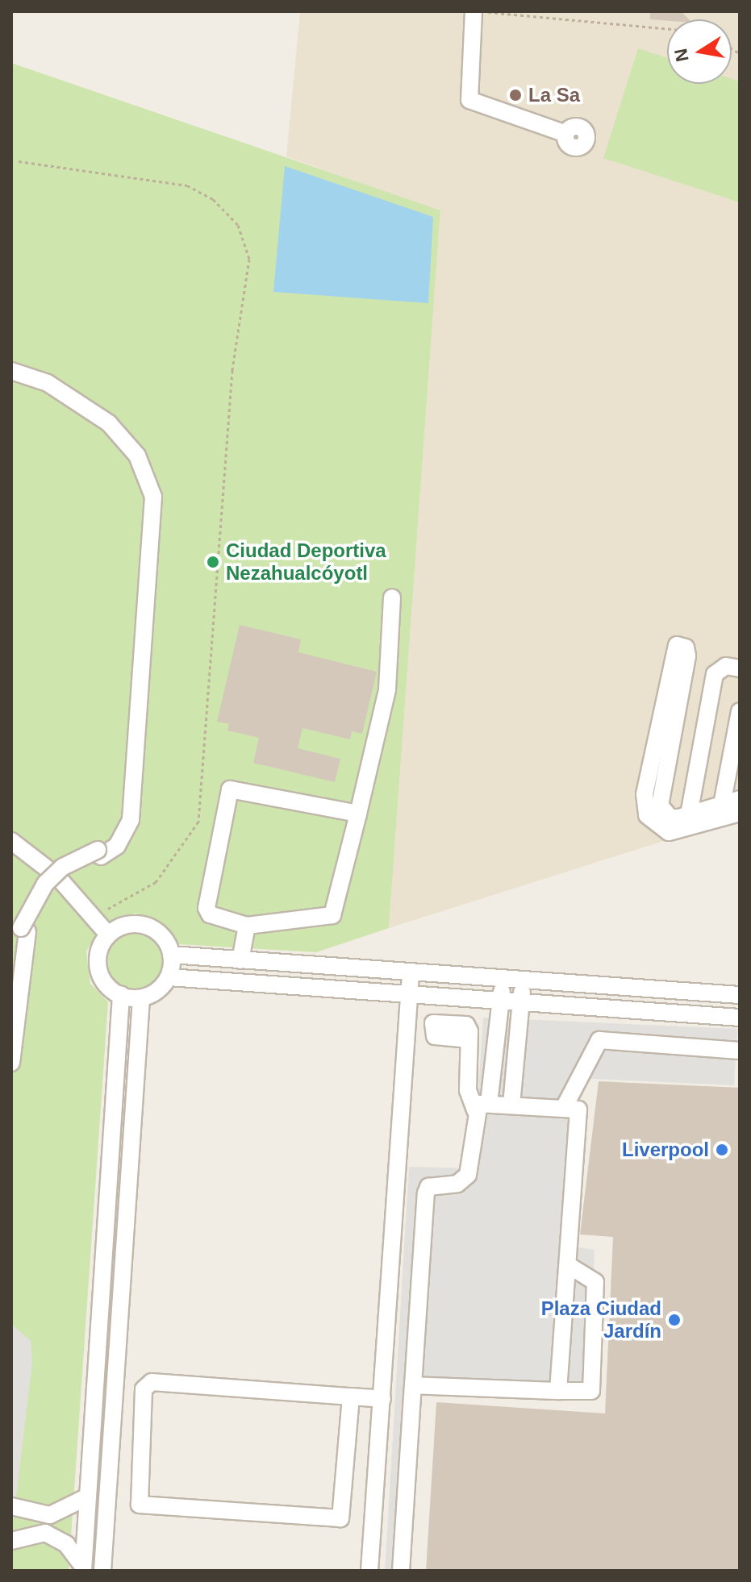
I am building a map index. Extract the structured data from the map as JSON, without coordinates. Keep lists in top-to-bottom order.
{
  "places": [
    "La Sa",
    "Ciudad Deportiva Nezahualcóyotl",
    "Liverpool",
    "Plaza Ciudad Jardín"
  ],
  "north": "left"
}
